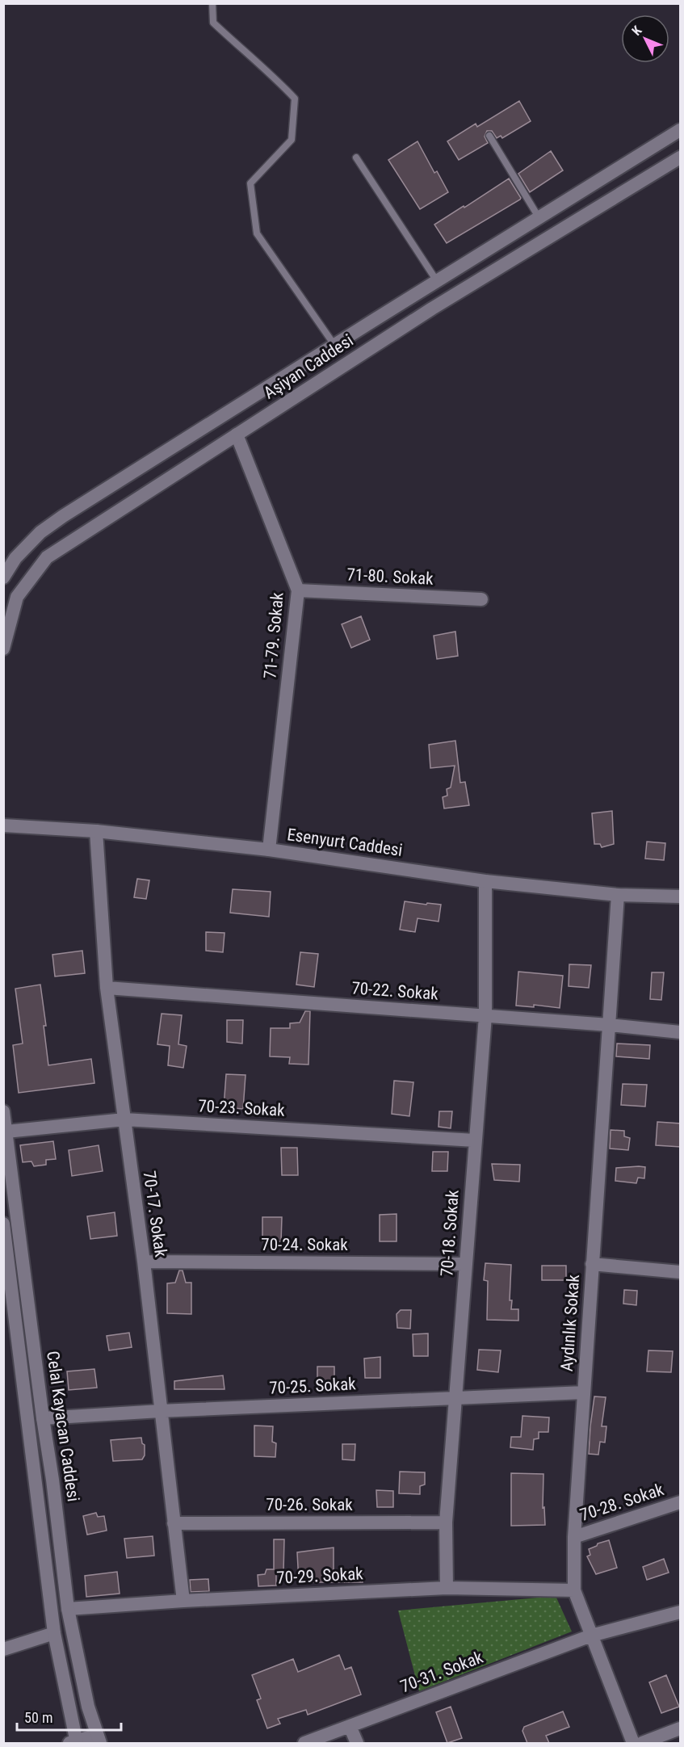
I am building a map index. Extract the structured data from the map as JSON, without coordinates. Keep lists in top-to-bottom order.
{
  "streets": {
    "street": [
      "Aşiyan Caddesi",
      "71-80. Sokak",
      "71-79. Sokak",
      "Esenyurt Caddesi",
      "70-22. Sokak",
      "70-23. Sokak",
      "70-17. Sokak",
      "70-18. Sokak",
      "70-24. Sokak",
      "Aydınlık Sokak",
      "70-25. Sokak",
      "Celal Kayacan Caddesi",
      "70-28. Sokak",
      "70-26. Sokak",
      "70-29. Sokak",
      "70-31. Sokak"
    ]
  },
  "crossings": [
    ["Aşiyan Caddesi", "71-79. Sokak"],
    ["71-80. Sokak", "71-79. Sokak"],
    ["71-79. Sokak", "Esenyurt Caddesi"],
    ["Esenyurt Caddesi", "70-17. Sokak"],
    ["Esenyurt Caddesi", "70-18. Sokak"],
    ["Esenyurt Caddesi", "Aydınlık Sokak"],
    ["70-22. Sokak", "70-17. Sokak"],
    ["70-22. Sokak", "70-18. Sokak"],
    ["70-22. Sokak", "Aydınlık Sokak"],
    ["70-23. Sokak", "70-17. Sokak"],
    ["70-23. Sokak", "70-18. Sokak"],
    ["70-23. Sokak", "Celal Kayacan Caddesi"],
    ["70-17. Sokak", "70-24. Sokak"],
    ["70-17. Sokak", "70-25. Sokak"],
    ["70-17. Sokak", "70-26. Sokak"],
    ["70-17. Sokak", "70-29. Sokak"],
    ["70-18. Sokak", "70-24. Sokak"],
    ["70-18. Sokak", "70-25. Sokak"],
    ["70-18. Sokak", "70-26. Sokak"],
    ["70-18. Sokak", "70-29. Sokak"],
    ["Aydınlık Sokak", "70-25. Sokak"],
    ["Aydınlık Sokak", "70-28. Sokak"],
    ["Aydınlık Sokak", "70-29. Sokak"],
    ["Aydınlık Sokak", "70-31. Sokak"],
    ["70-25. Sokak", "Celal Kayacan Caddesi"],
    ["Celal Kayacan Caddesi", "70-29. Sokak"]
  ],
  "scale_bar": "50 m",
  "north": "top left"
}
